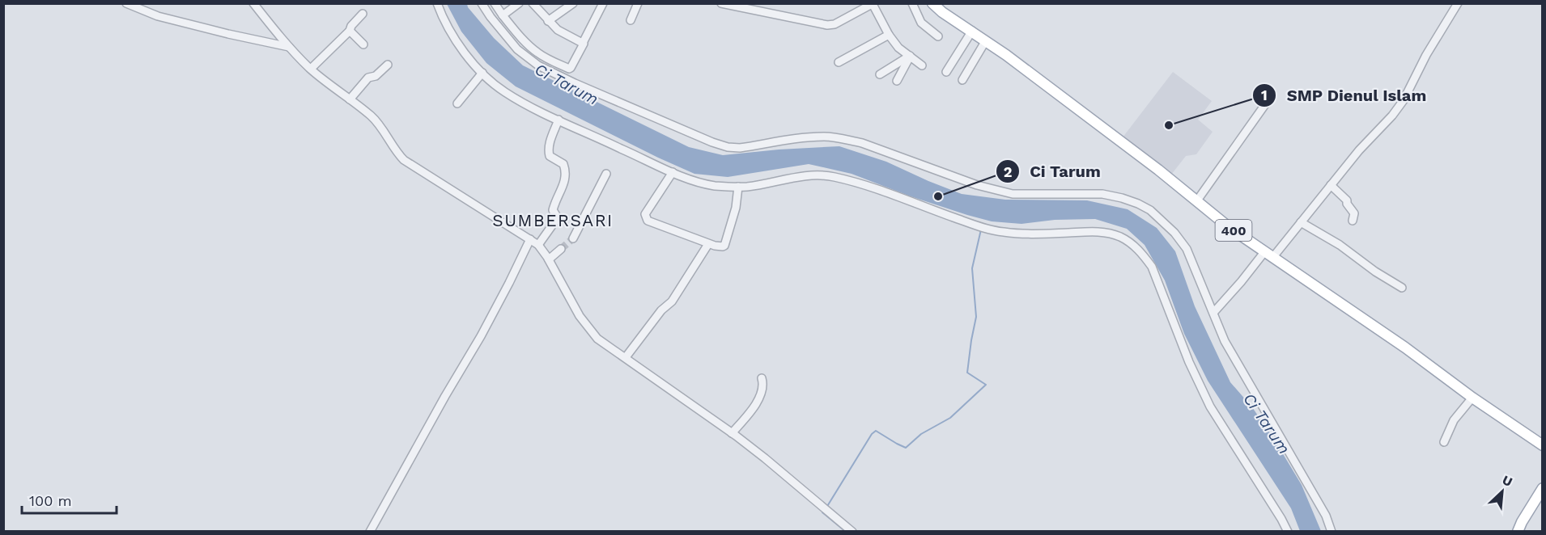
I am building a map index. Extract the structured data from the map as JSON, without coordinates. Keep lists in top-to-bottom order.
{
  "streets": {
    "main road": ["400"]
  },
  "districts": ["SUMBERSARI"],
  "water": ["Ci Tarum"],
  "places": ["SMP Dienul Islam", "Ci Tarum"],
  "scale_bar": "100 m",
  "north": "top right"
}
